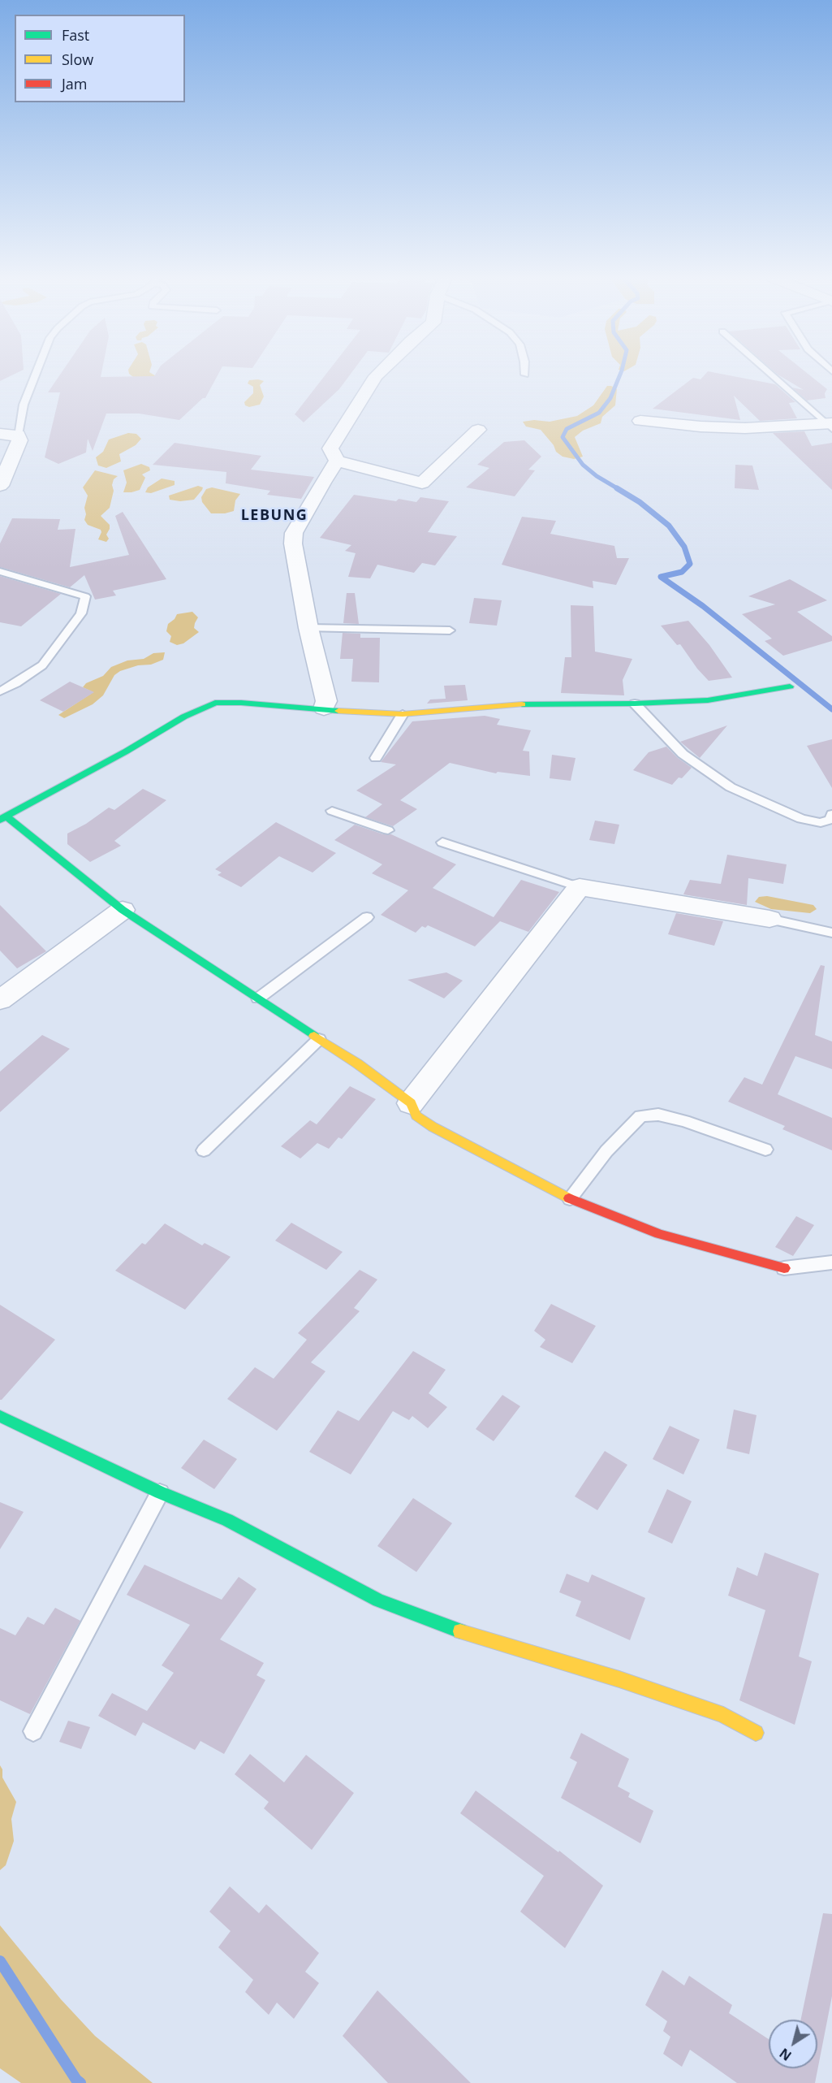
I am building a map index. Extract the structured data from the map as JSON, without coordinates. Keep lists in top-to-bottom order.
{
  "districts": ["LEBUNG"],
  "legend": ["Fast", "Slow", "Jam"],
  "north": "bottom left"
}
